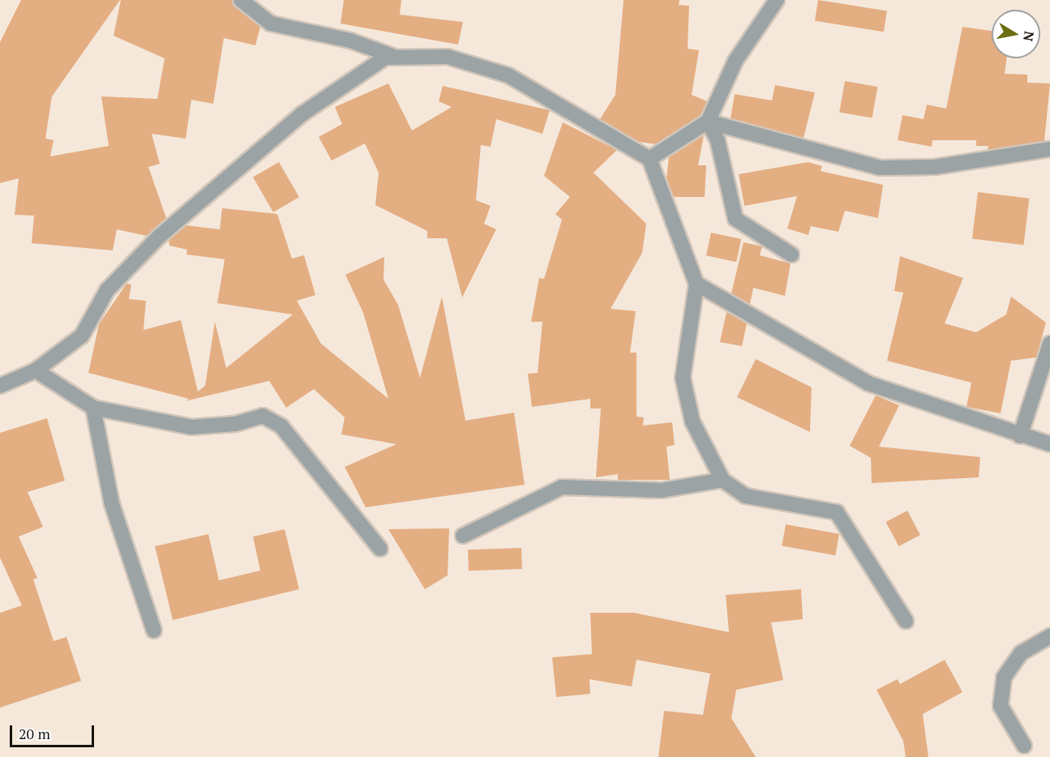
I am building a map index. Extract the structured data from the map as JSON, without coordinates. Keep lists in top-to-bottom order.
{
  "scale_bar": "20 m",
  "north": "right"
}
